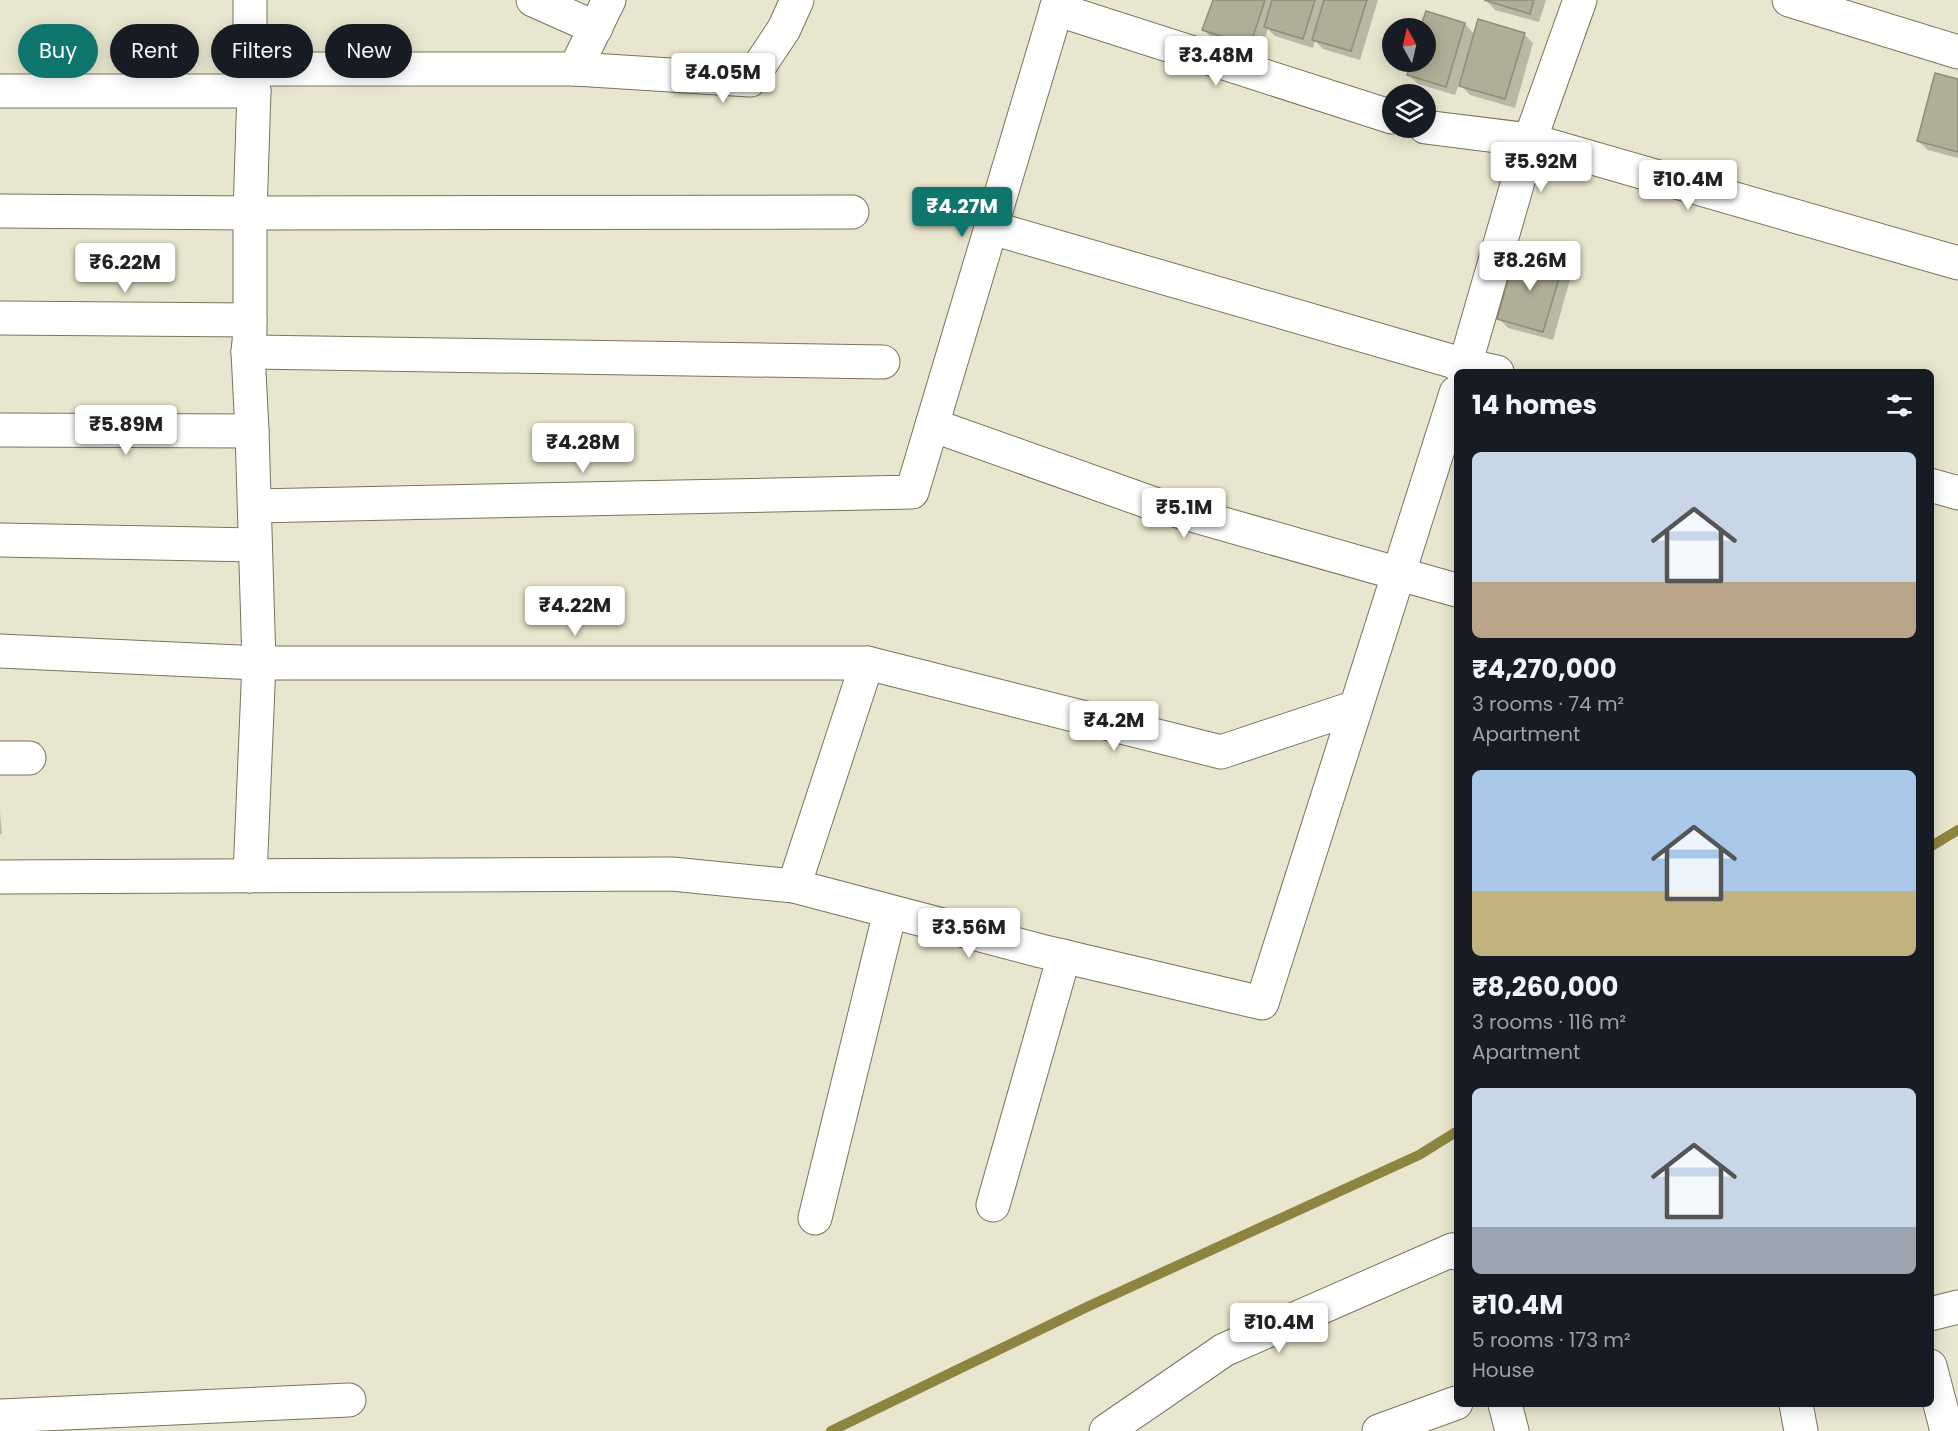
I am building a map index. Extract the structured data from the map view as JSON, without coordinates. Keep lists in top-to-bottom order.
{
  "north": "top",
  "page": {
    "chip": [
      "Buy",
      "Rent",
      "Filters",
      "New"
    ],
    "price": [
      "₹3.48M",
      "₹4.05M",
      "₹5.92M",
      "₹10.4M",
      "₹4.27M",
      "₹8.26M",
      "₹6.22M",
      "₹5.89M",
      "₹4.28M",
      "₹5.1M",
      "₹4.22M",
      "₹4.2M",
      "₹3.56M",
      "₹10.4M"
    ],
    "heading": "14 homes",
    "list": [
      {
        "name": "₹4,270,000",
        "note": "3 rooms · 74 m² · Apartment"
      },
      {
        "name": "₹8,260,000",
        "note": "3 rooms · 116 m² · Apartment"
      },
      {
        "name": "₹10.4M",
        "note": "5 rooms · 173 m² · House"
      }
    ]
  }
}
